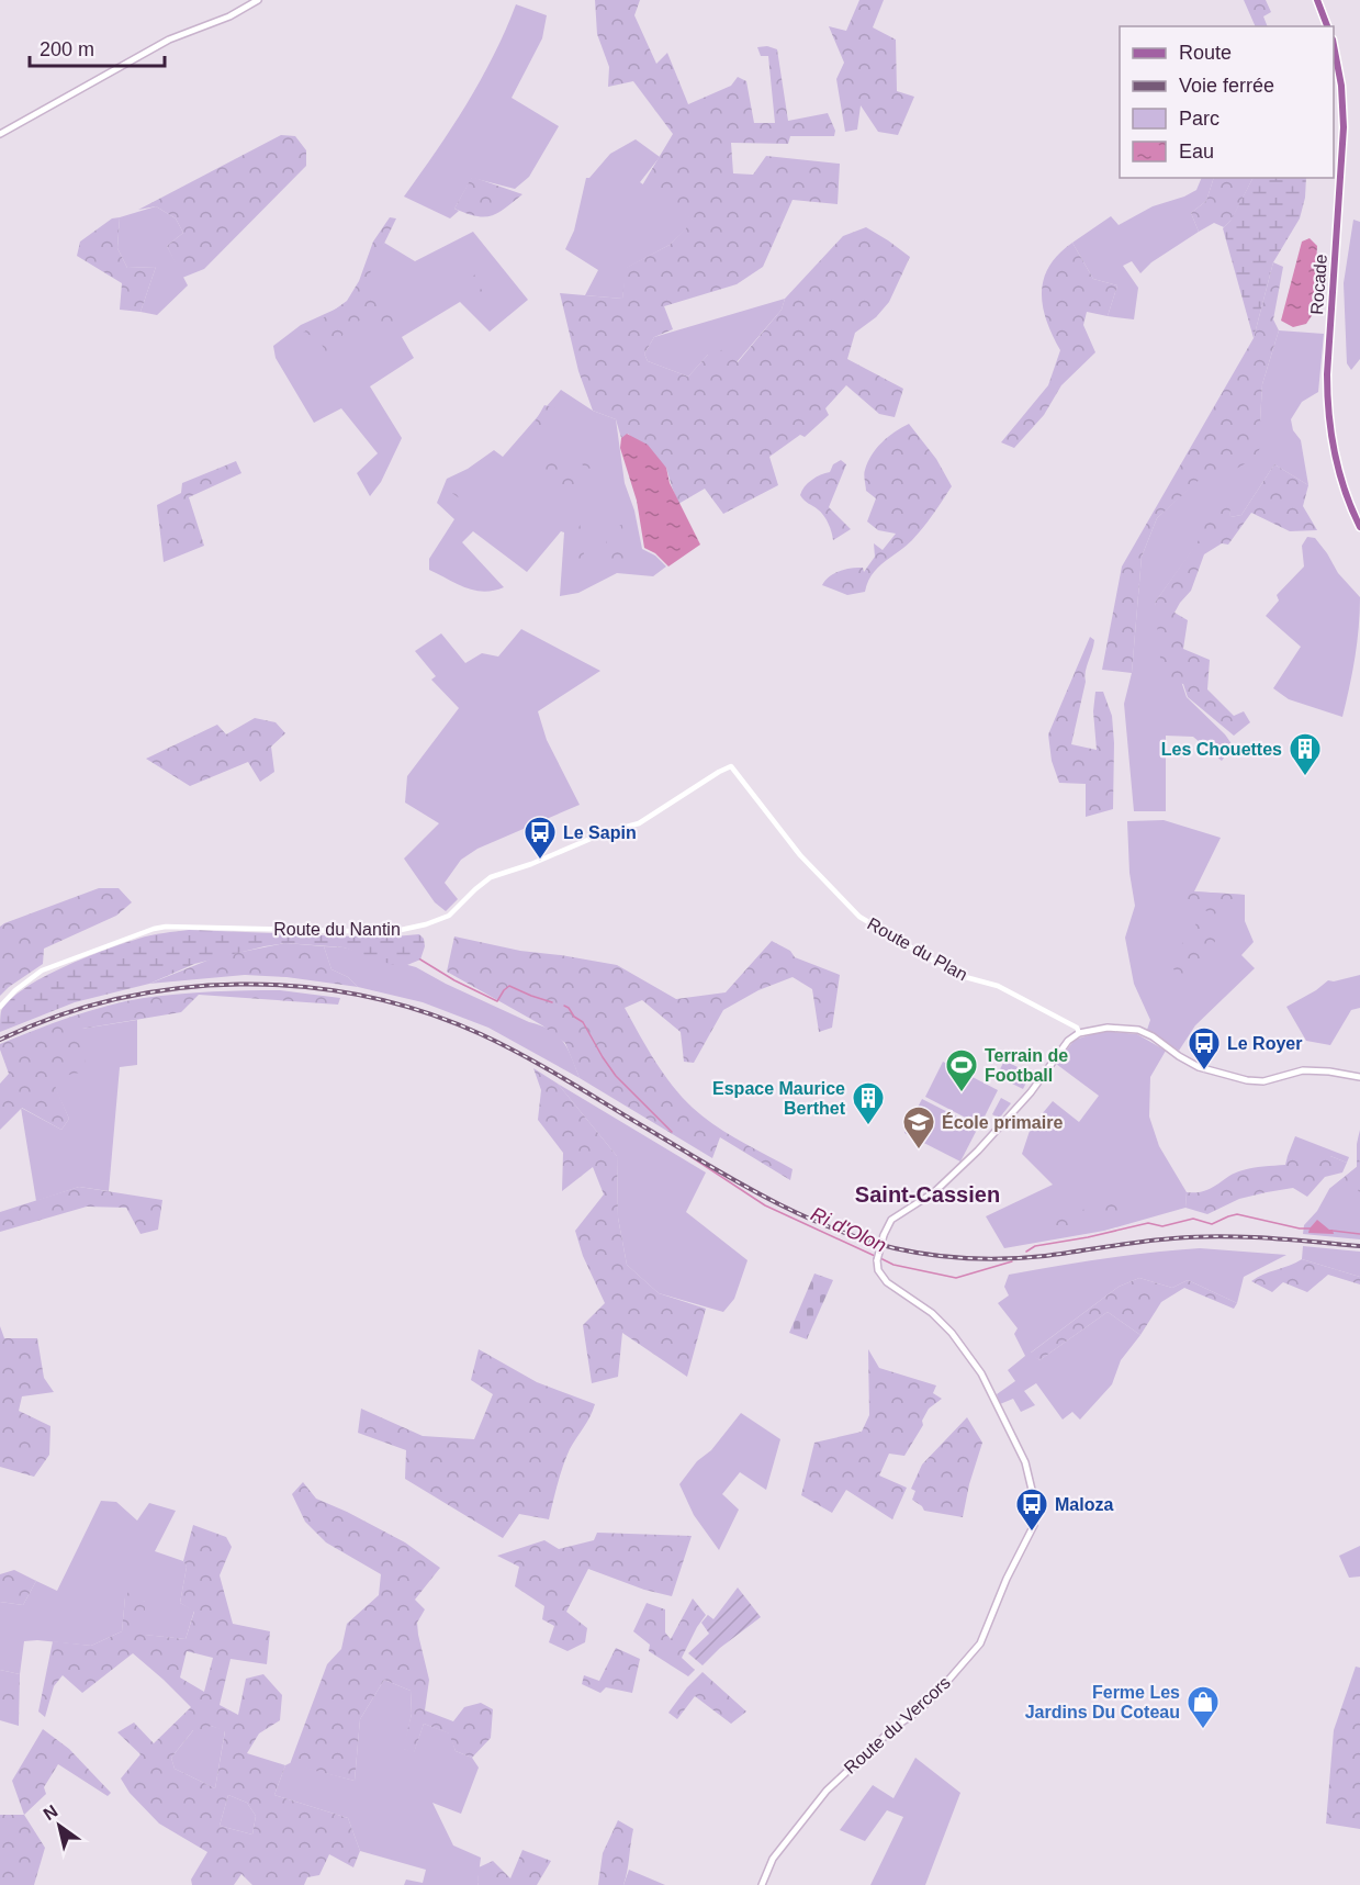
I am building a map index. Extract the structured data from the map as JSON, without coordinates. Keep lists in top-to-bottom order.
{
  "streets": {
    "main road": ["Rocade", "Route du Vercors"],
    "street": ["Route du Nantin", "Route du Plan"]
  },
  "crossings": [
    ["Route du Nantin", "Route du Plan"],
    ["Route du Plan", "Route du Vercors"]
  ],
  "districts": ["Saint-Cassien"],
  "water": ["Ri d'Olon"],
  "places": {
    "building": ["Les Chouettes", "Espace Maurice Berthet"],
    "bus stop": ["Le Sapin", "Le Royer", "Maloza"],
    "sports": ["Terrain de Football"],
    "school or university": ["École primaire"],
    "shop": ["Ferme Les Jardins Du Coteau"]
  },
  "legend": [
    "Route",
    "Voie ferrée",
    "Parc",
    "Eau"
  ],
  "scale_bar": "200 m",
  "north": "top left"
}
